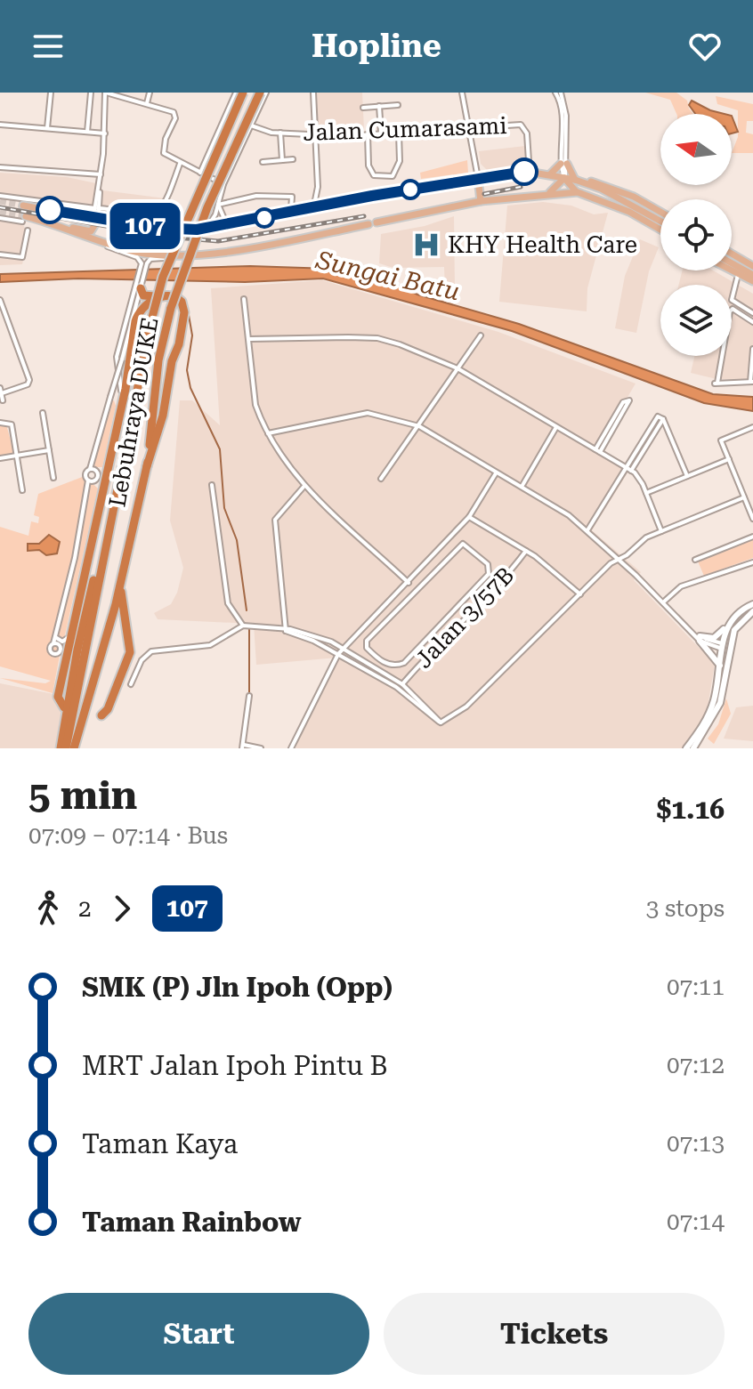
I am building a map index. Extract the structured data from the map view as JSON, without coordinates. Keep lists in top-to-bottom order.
{
  "streets": {
    "highway": ["Lebuhraya DUKE"],
    "street": ["Jalan Cumarasami", "Jalan 3/57B"]
  },
  "water": ["Sungai Batu"],
  "places": {
    "hospital": ["KHY Health Care"]
  },
  "lines": ["bus line 107"],
  "north": "left",
  "page": {
    "header": "Hopline",
    "on_map": "107",
    "heading": ["5 min", "07:09 – 07:14 · Bus", "$1.16"],
    "legs": ["2", "107", "3 stops"],
    "list": [
      {
        "name": "SMK (P) Jln Ipoh (Opp)",
        "value": "07:11"
      },
      {
        "name": "MRT Jalan Ipoh Pintu B",
        "value": "07:12"
      },
      {
        "name": "Taman Kaya",
        "value": "07:13"
      },
      {
        "name": "Taman Rainbow",
        "value": "07:14"
      }
    ],
    "buttons": ["Start", "Tickets"]
  }
}
